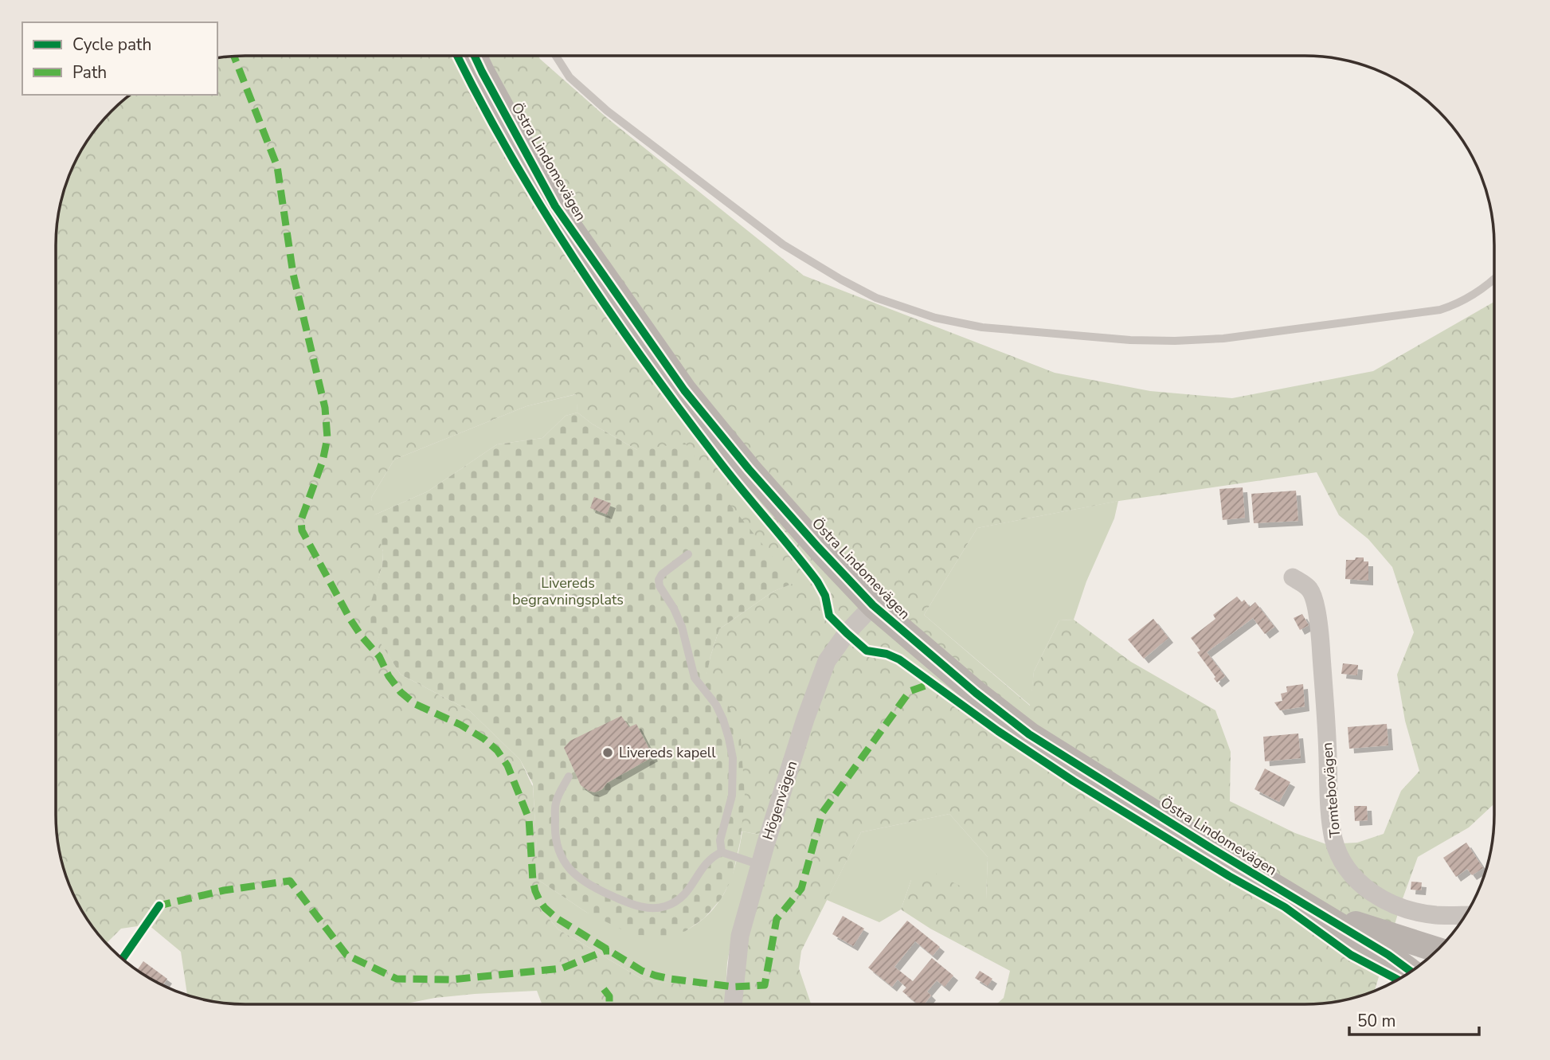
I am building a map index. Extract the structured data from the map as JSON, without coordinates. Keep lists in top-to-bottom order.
{
  "streets": {
    "street": ["Östra Lindomevägen", "Tomtebovägen", "Högenvägen"]
  },
  "crossings": [
    ["Östra Lindomevägen", "Högenvägen"]
  ],
  "parks": ["Livereds begravningsplats"],
  "places": ["Livereds kapell"],
  "legend": ["Cycle path", "Path"],
  "scale_bar": "50 m"
}
